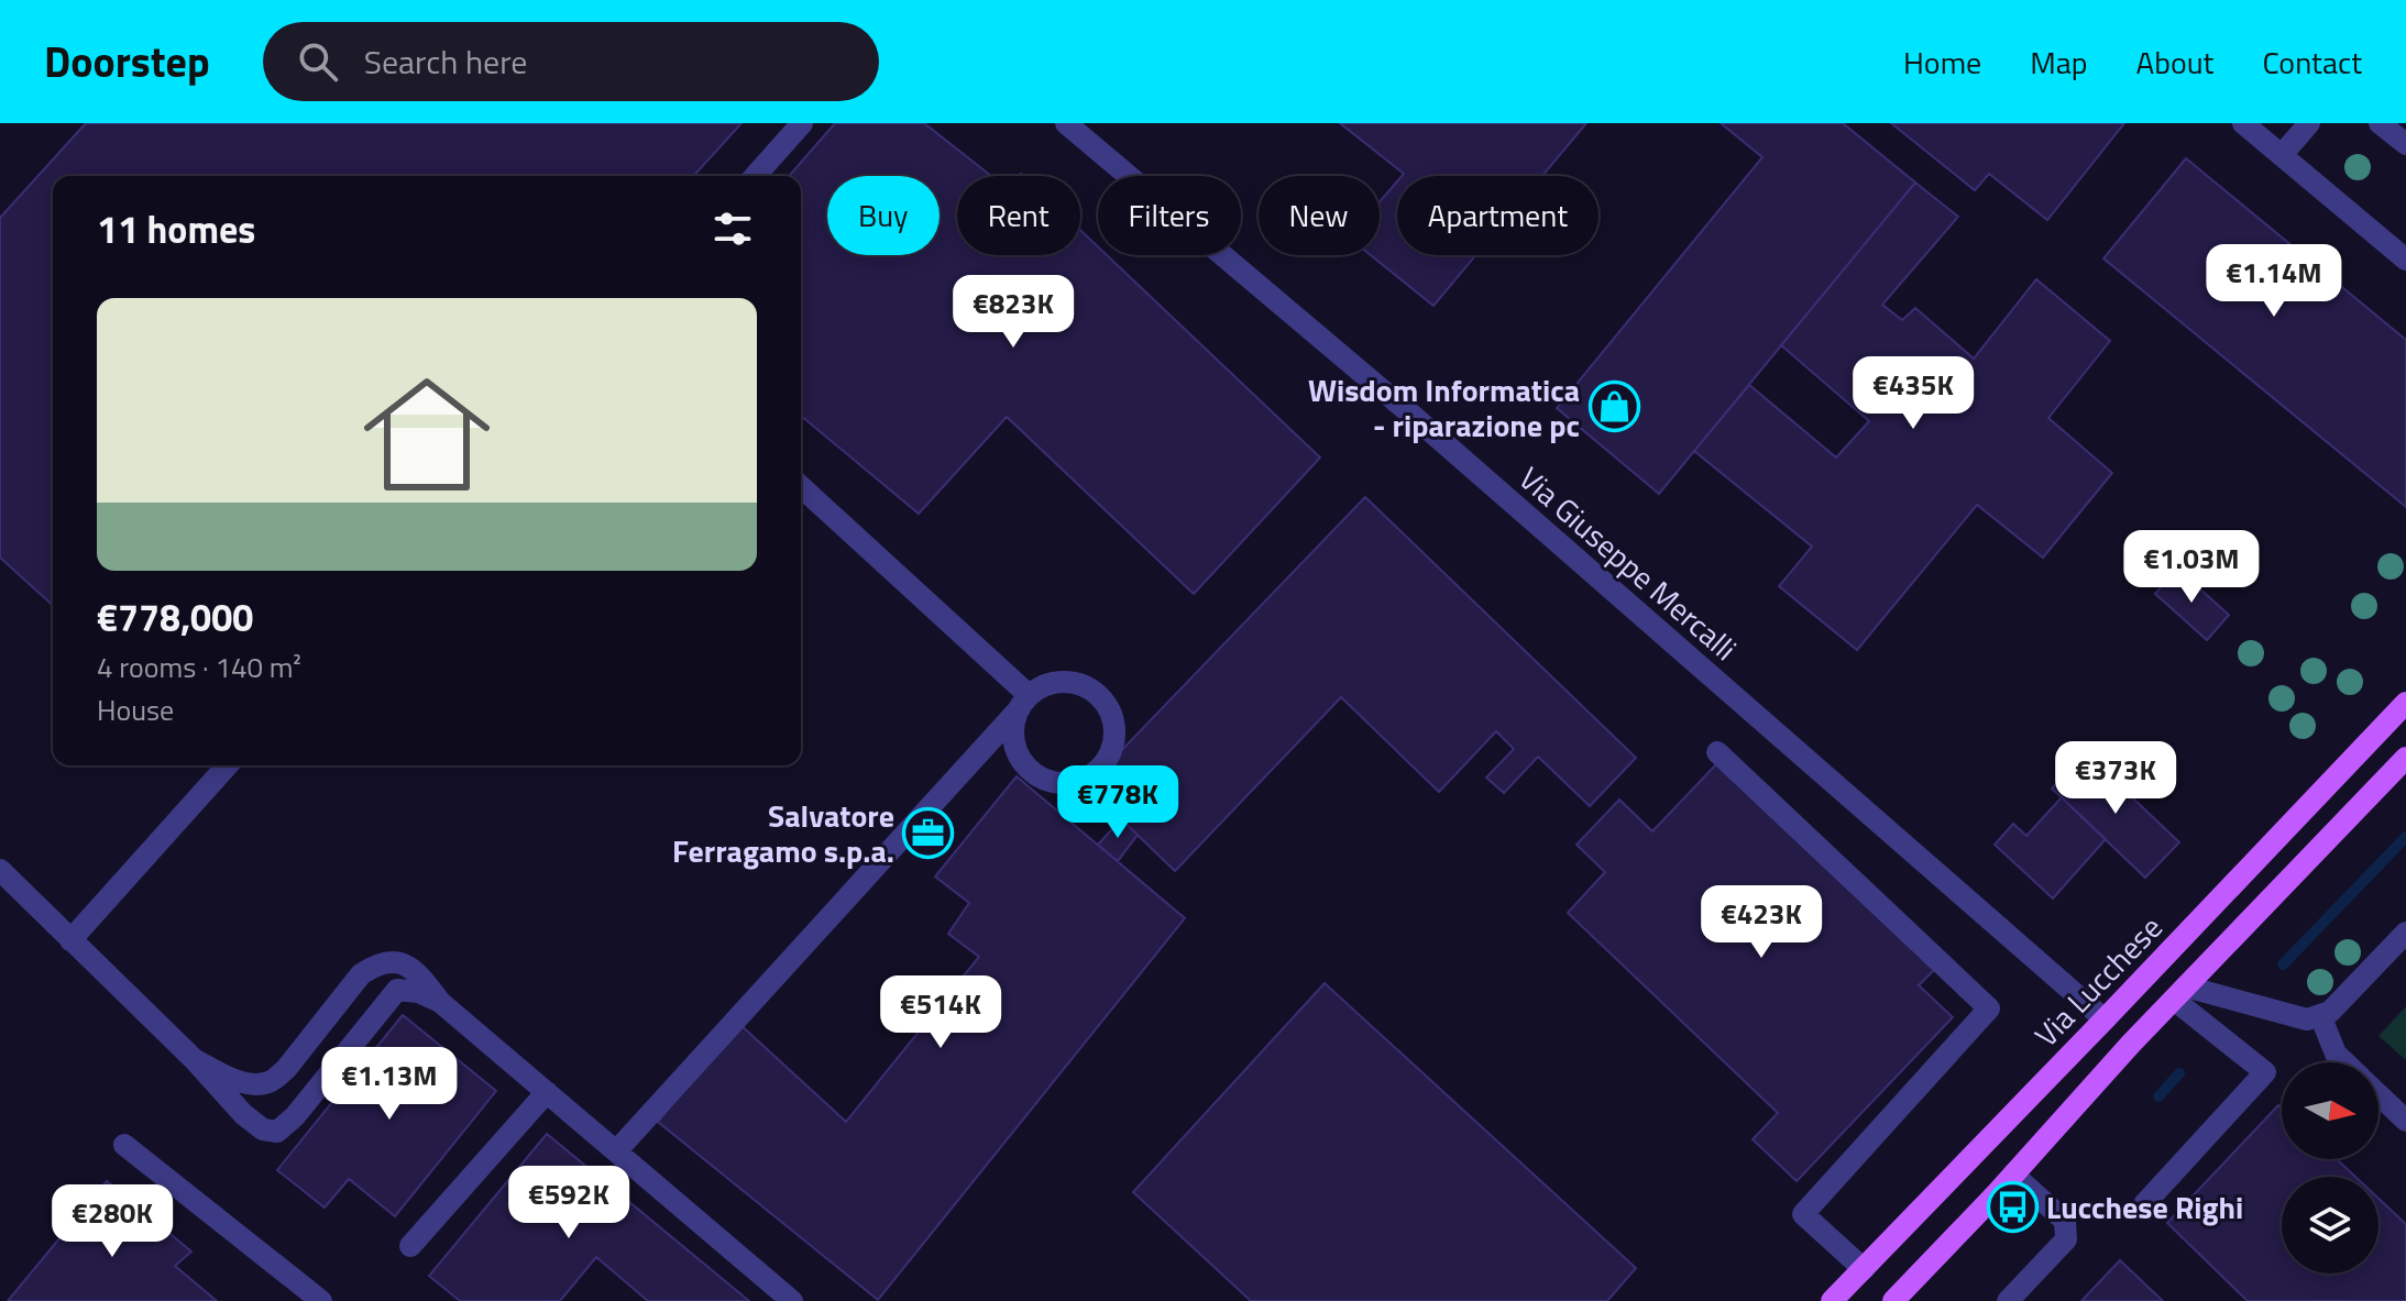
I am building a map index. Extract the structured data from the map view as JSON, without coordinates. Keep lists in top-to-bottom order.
{
  "streets": {
    "main road": ["Via Lucchese"],
    "street": ["Via Giuseppe Mercalli"]
  },
  "crossings": [
    ["Via Giuseppe Mercalli", "Via Lucchese"]
  ],
  "places": {
    "shop": ["Wisdom Informatica - riparazione pc"],
    "office": ["Salvatore Ferragamo s.p.a."],
    "bus stop": ["Lucchese Righi"]
  },
  "north": "right",
  "page": {
    "header": "Doorstep",
    "search": "Search here",
    "nav": [
      "Home",
      "Map",
      "About",
      "Contact"
    ],
    "chip": [
      "Buy",
      "Rent",
      "Filters",
      "New",
      "Apartment"
    ],
    "heading": "11 homes",
    "price": [
      "€1.14M",
      "€823K",
      "€435K",
      "€1.03M",
      "€373K",
      "€778K",
      "€423K",
      "€514K",
      "€1.13M",
      "€592K",
      "€280K"
    ],
    "list": [
      {
        "name": "€778,000",
        "note": "4 rooms · 140 m² · House"
      }
    ]
  }
}
